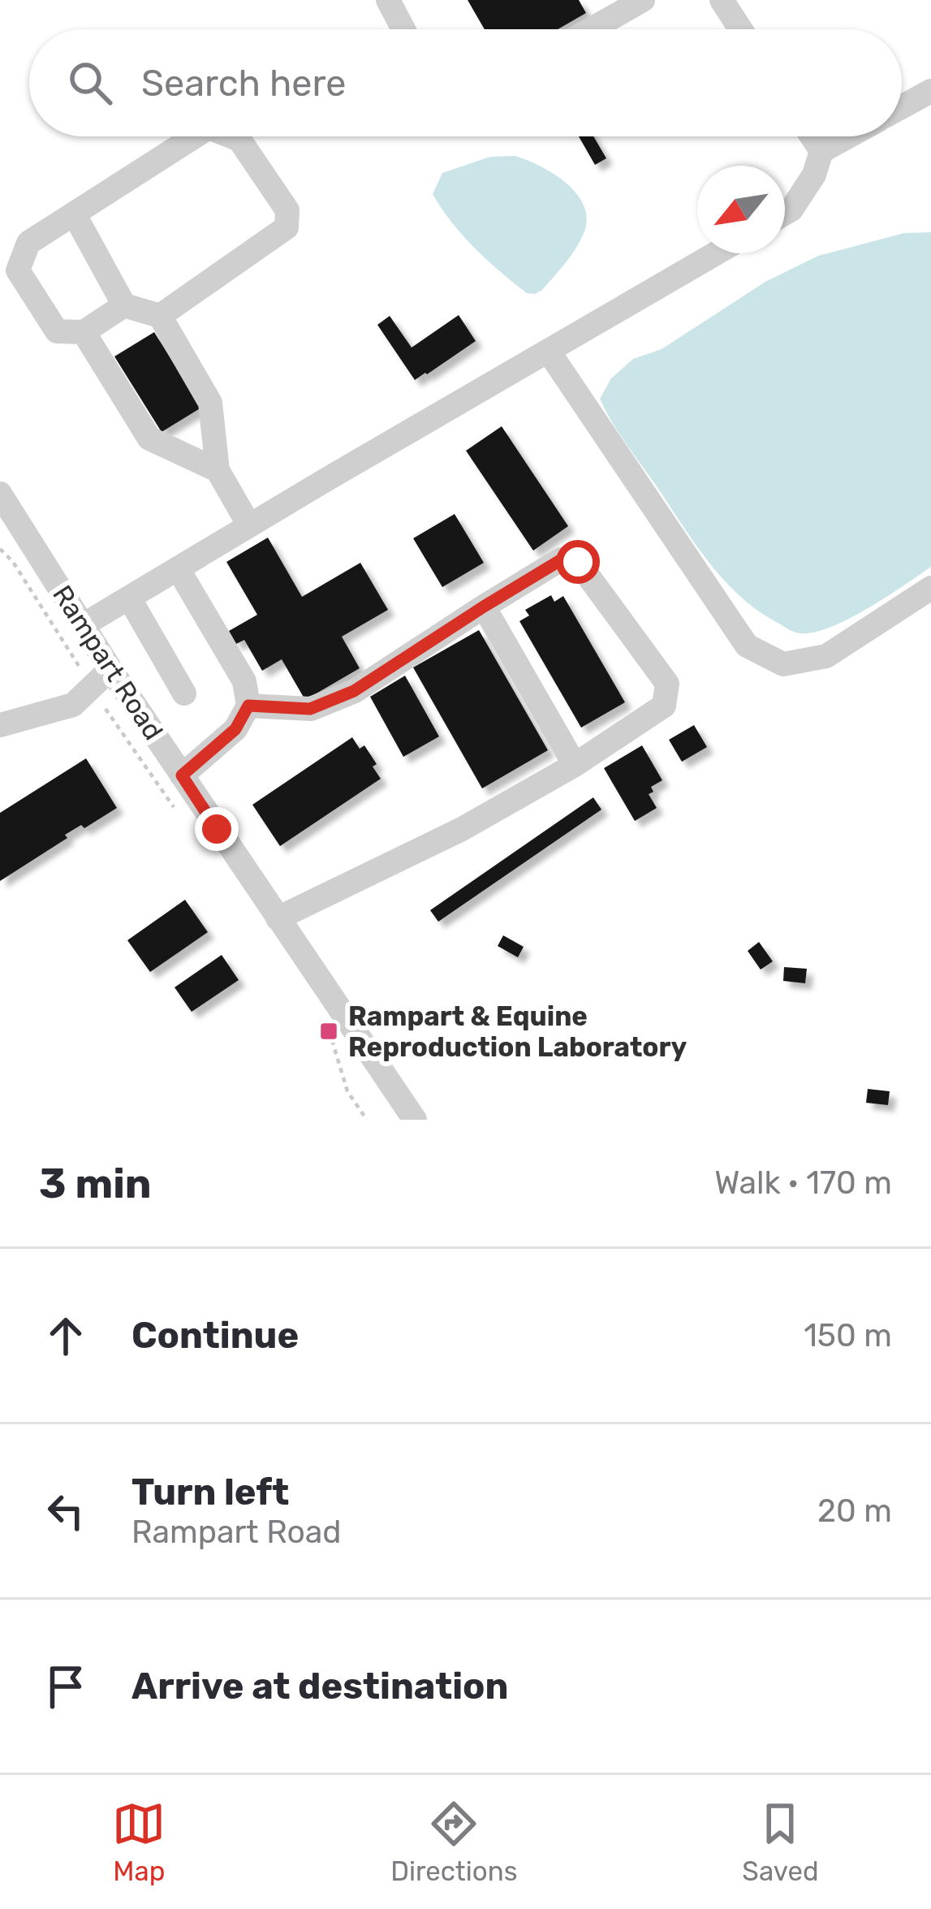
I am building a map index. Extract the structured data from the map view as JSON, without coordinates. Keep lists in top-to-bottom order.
{
  "streets": {
    "street": ["Rampart Road"]
  },
  "places": {
    "transit": ["Rampart & Equine Reproduction Laboratory"]
  },
  "north": "bottom left",
  "page": {
    "search": "Search here",
    "heading": ["3 min", "Walk · 170 m"],
    "list": [
      ["Continue", "150 m"],
      ["Turn left", "Rampart Road", "20 m"],
      "Arrive at destination"
    ],
    "nav": ["Map", "Directions", "Saved"]
  }
}
